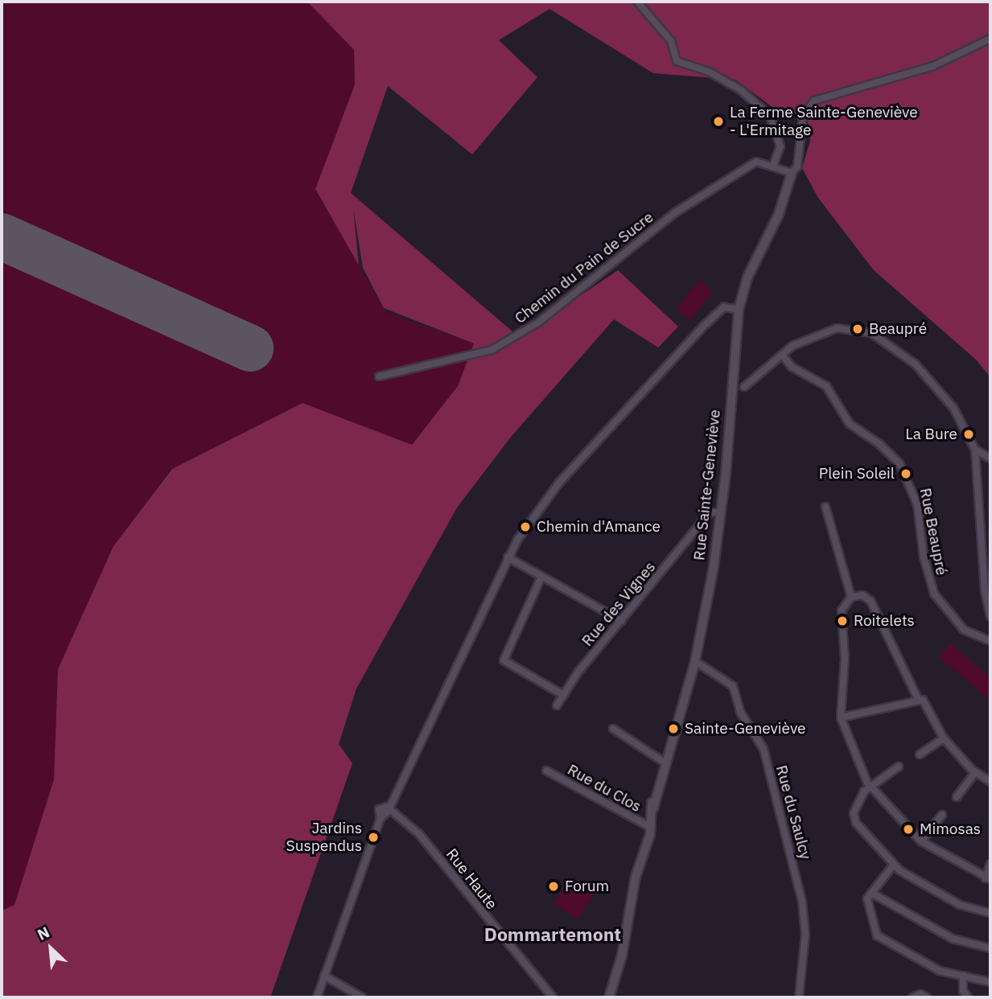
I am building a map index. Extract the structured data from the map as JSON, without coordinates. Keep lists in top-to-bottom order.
{
  "streets": {
    "street": [
      "Chemin du Pain de Sucre",
      "Rue Sainte-Geneviève",
      "Rue Beaupré",
      "Rue des Vignes",
      "Rue du Clos",
      "Rue du Saulcy",
      "Rue Haute"
    ]
  },
  "crossings": [
    ["Chemin du Pain de Sucre", "Rue Sainte-Geneviève"],
    ["Rue Sainte-Geneviève", "Rue des Vignes"],
    ["Rue Sainte-Geneviève", "Rue du Clos"],
    ["Rue Sainte-Geneviève", "Rue du Saulcy"]
  ],
  "districts": ["Dommartemont"],
  "places": [
    "La Ferme Sainte-Geneviève - L'Ermitage",
    "Beaupré",
    "La Bure",
    "Plein Soleil",
    "Chemin d'Amance",
    "Roitelets",
    "Sainte-Geneviève",
    "Mimosas",
    "Jardins Suspendus",
    "Forum"
  ],
  "north": "top left"
}
